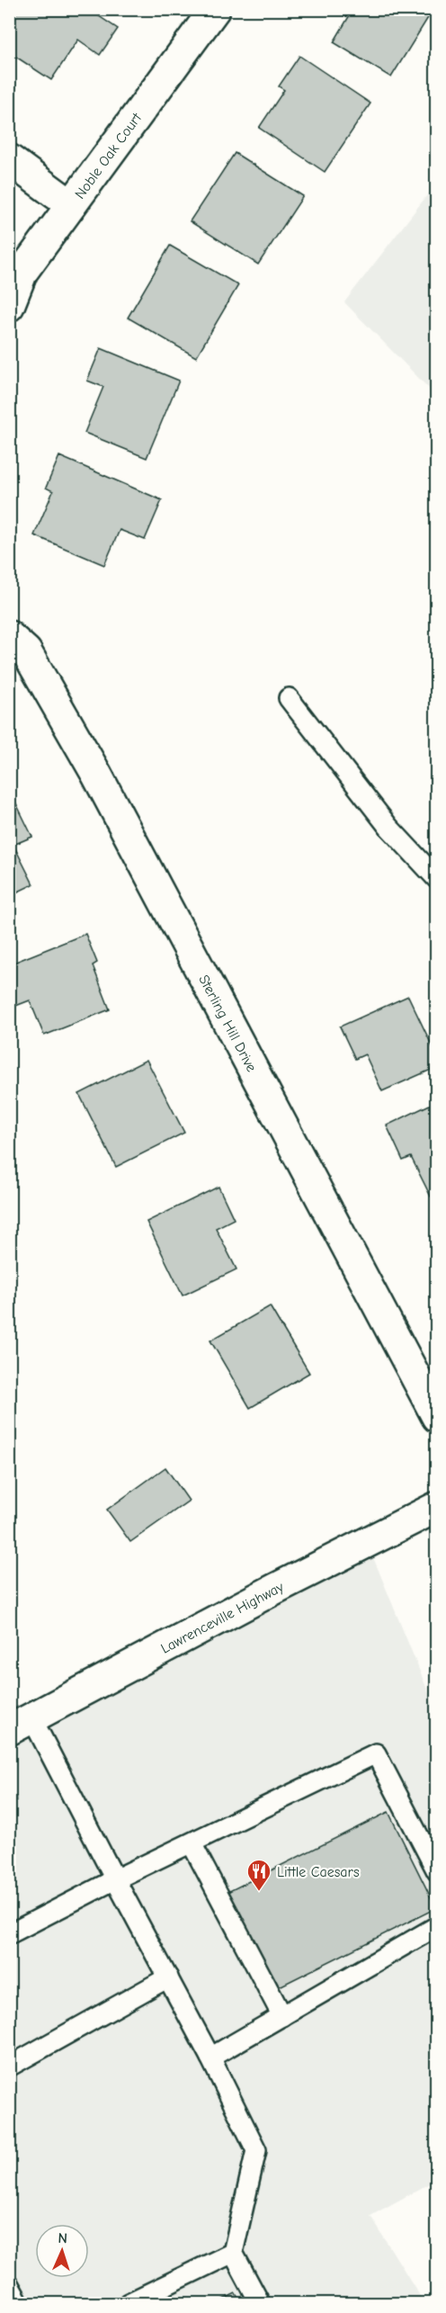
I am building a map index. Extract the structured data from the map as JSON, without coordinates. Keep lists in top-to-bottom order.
{
  "streets": {
    "street": ["Noble Oak Court", "Sterling Hill Drive", "Lawrenceville Highway"]
  },
  "places": {
    "restaurant": ["Little Caesars"]
  },
  "north": "top"
}
